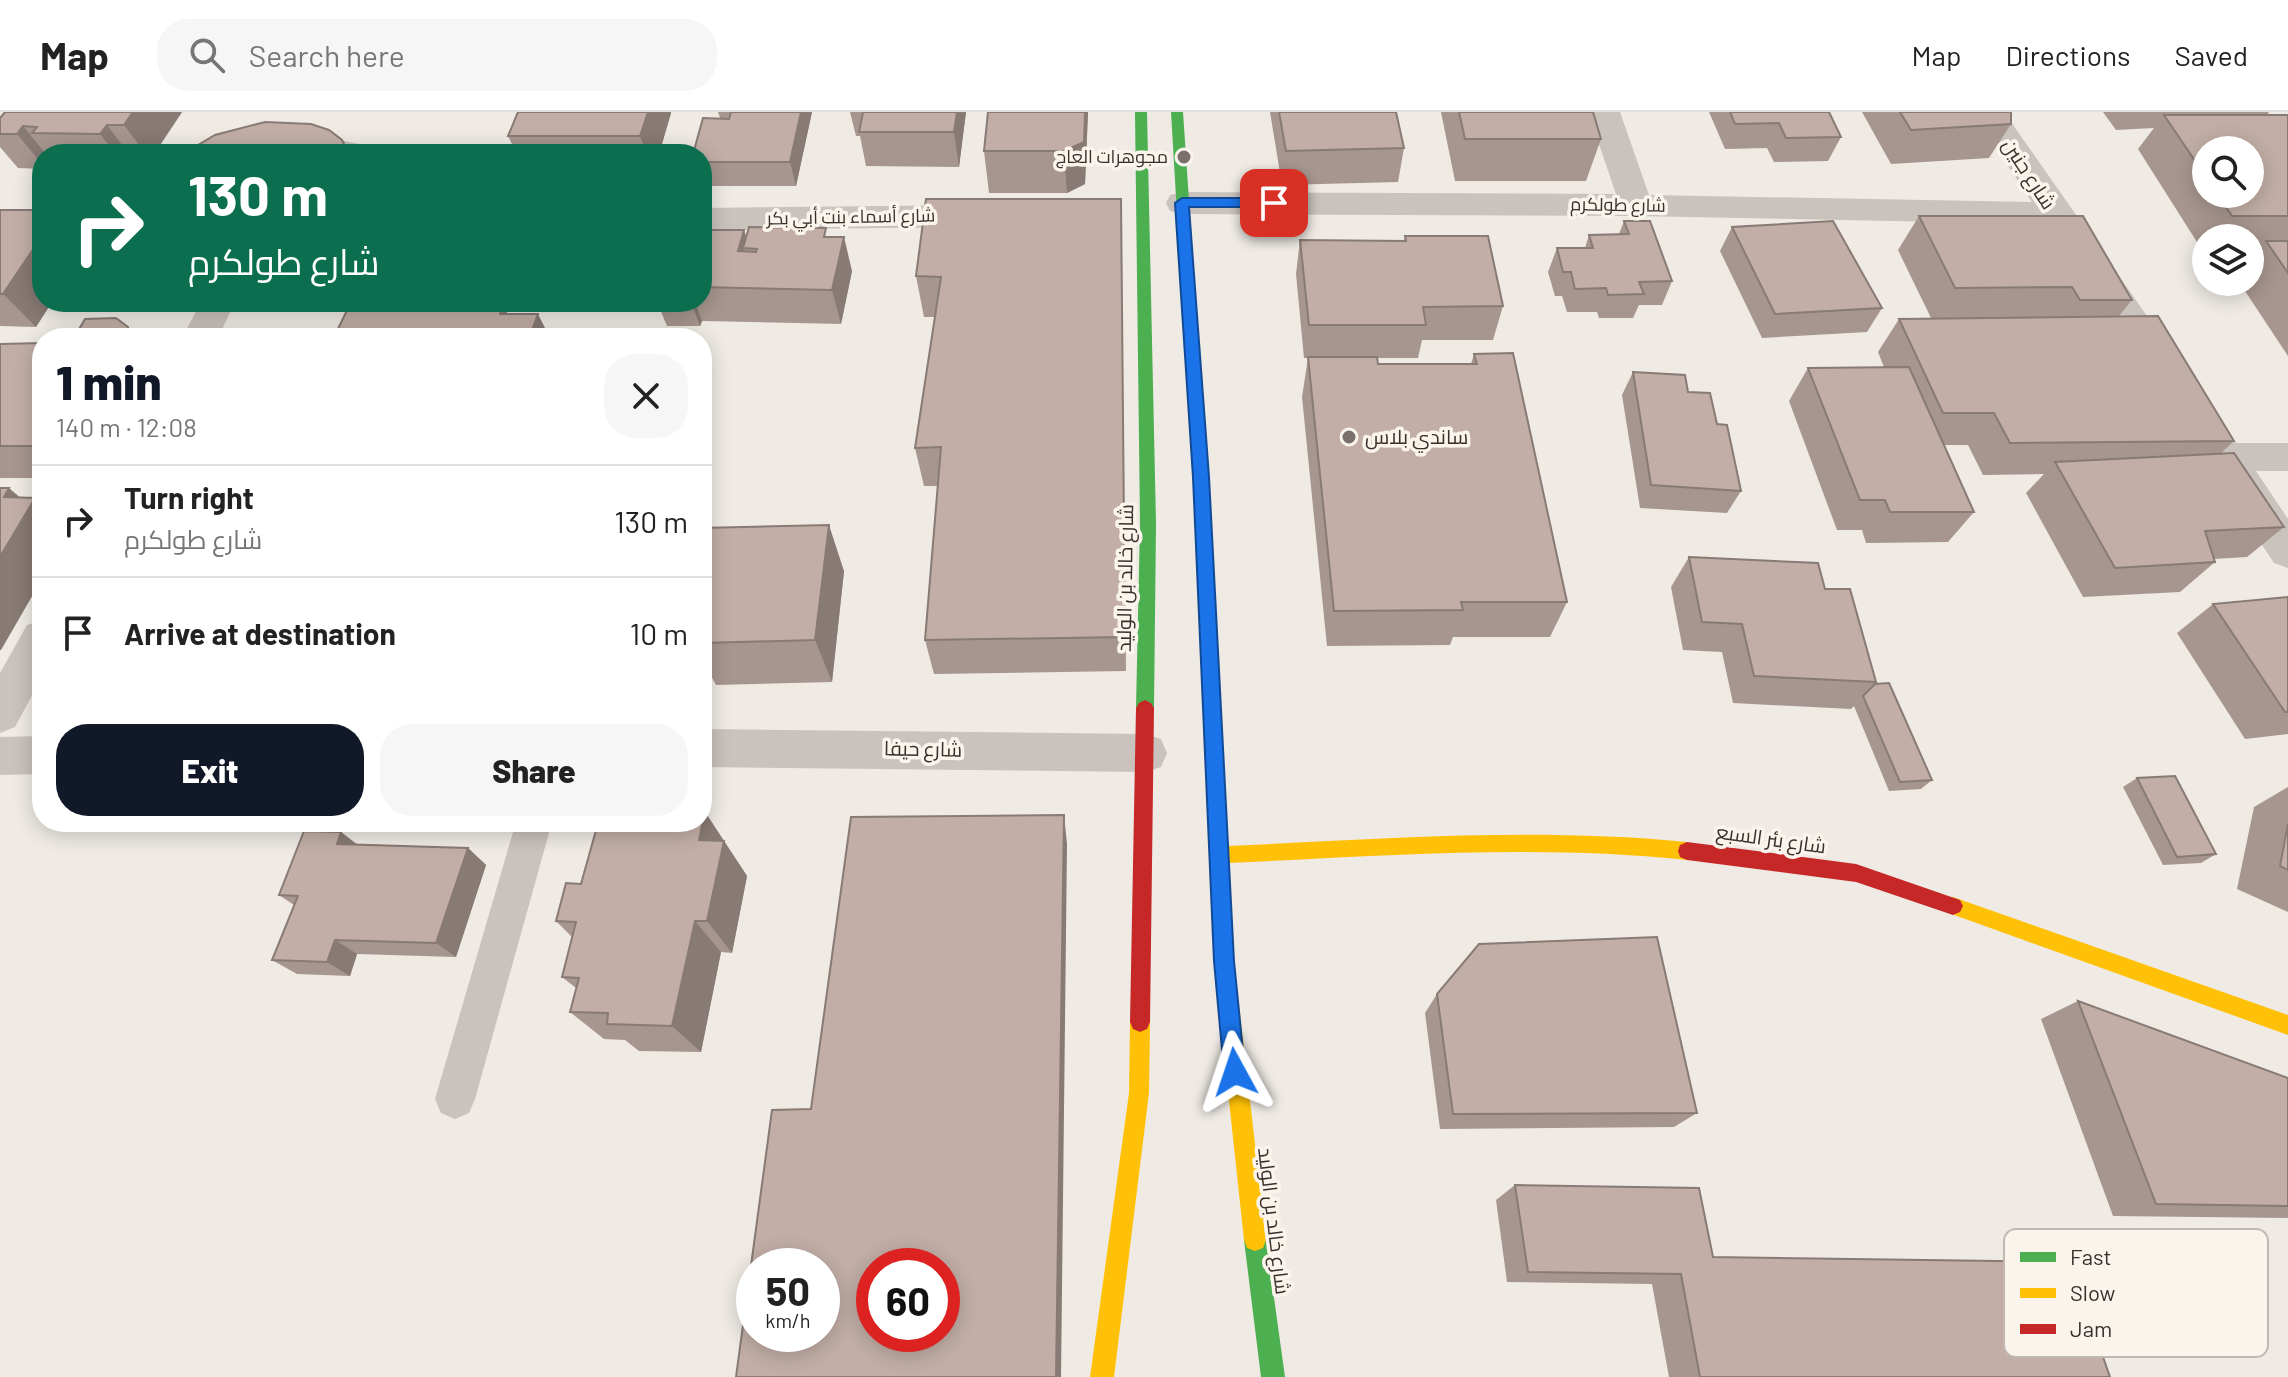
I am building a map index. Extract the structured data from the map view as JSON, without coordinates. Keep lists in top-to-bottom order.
{
  "streets": {
    "main road": ["شارع خالد بن الوليد", "شارع بئر السبع"],
    "street": [
      "شارع جنين",
      "شارع طولكرم",
      "شارع أسماء بنت أبي بكر",
      "شارع حيفا"
    ]
  },
  "crossings": [
    ["شارع جنين", "شارع طولكرم"],
    ["شارع طولكرم", "شارع خالد بن الوليد"],
    ["شارع خالد بن الوليد", "شارع حيفا"],
    ["شارع خالد بن الوليد", "شارع بئر السبع"]
  ],
  "places": ["مجوهرات العاج", "ساندي بلاس"],
  "legend": ["Fast", "Slow", "Jam"],
  "page": {
    "header": "Map",
    "search": "Search here",
    "nav": ["Map", "Directions", "Saved"],
    "turn": ["130 m", "شارع طولكرم"],
    "heading": ["1 min", "140 m · 12:08"],
    "list": [
      {
        "name": "Turn right",
        "note": "شارع طولكرم",
        "value": "130 m"
      },
      {
        "name": "Arrive at destination",
        "value": "10 m"
      }
    ],
    "buttons": ["Exit", "Share"],
    "speed": "50 km/h",
    "limit": "60"
  }
}
